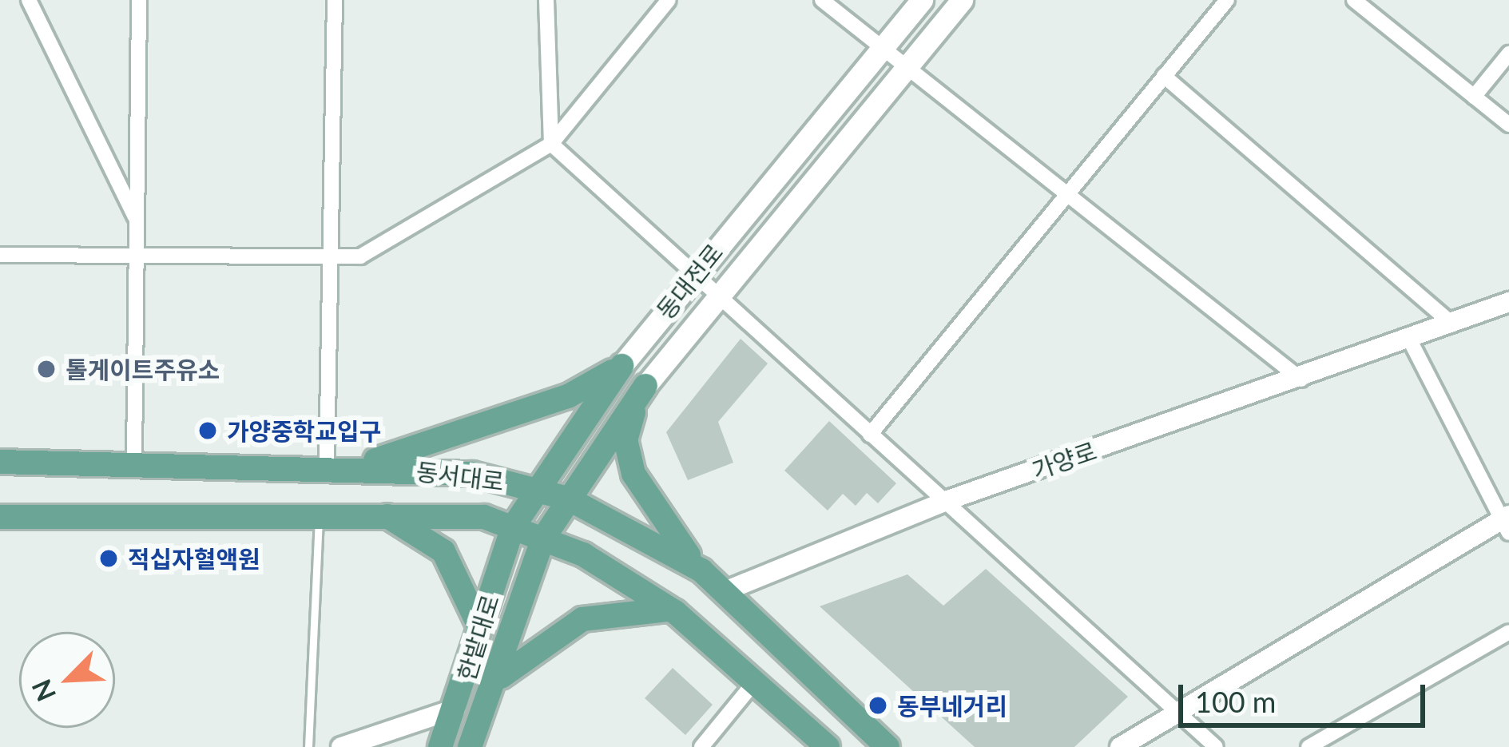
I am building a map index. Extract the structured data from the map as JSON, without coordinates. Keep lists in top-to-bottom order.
{
  "streets": {
    "main road": ["동대전로", "동서대로", "한밭대로"],
    "street": ["가양로"]
  },
  "crossings": [
    ["동대전로", "동서대로"],
    ["동대전로", "한밭대로"],
    ["가양로", "동서대로"],
    ["동서대로", "한밭대로"]
  ],
  "places": [
    "톨게이트주유소",
    "가양중학교입구",
    "적십자혈액원",
    "동부네거리"
  ],
  "scale_bar": "100 m",
  "north": "bottom left"
}
